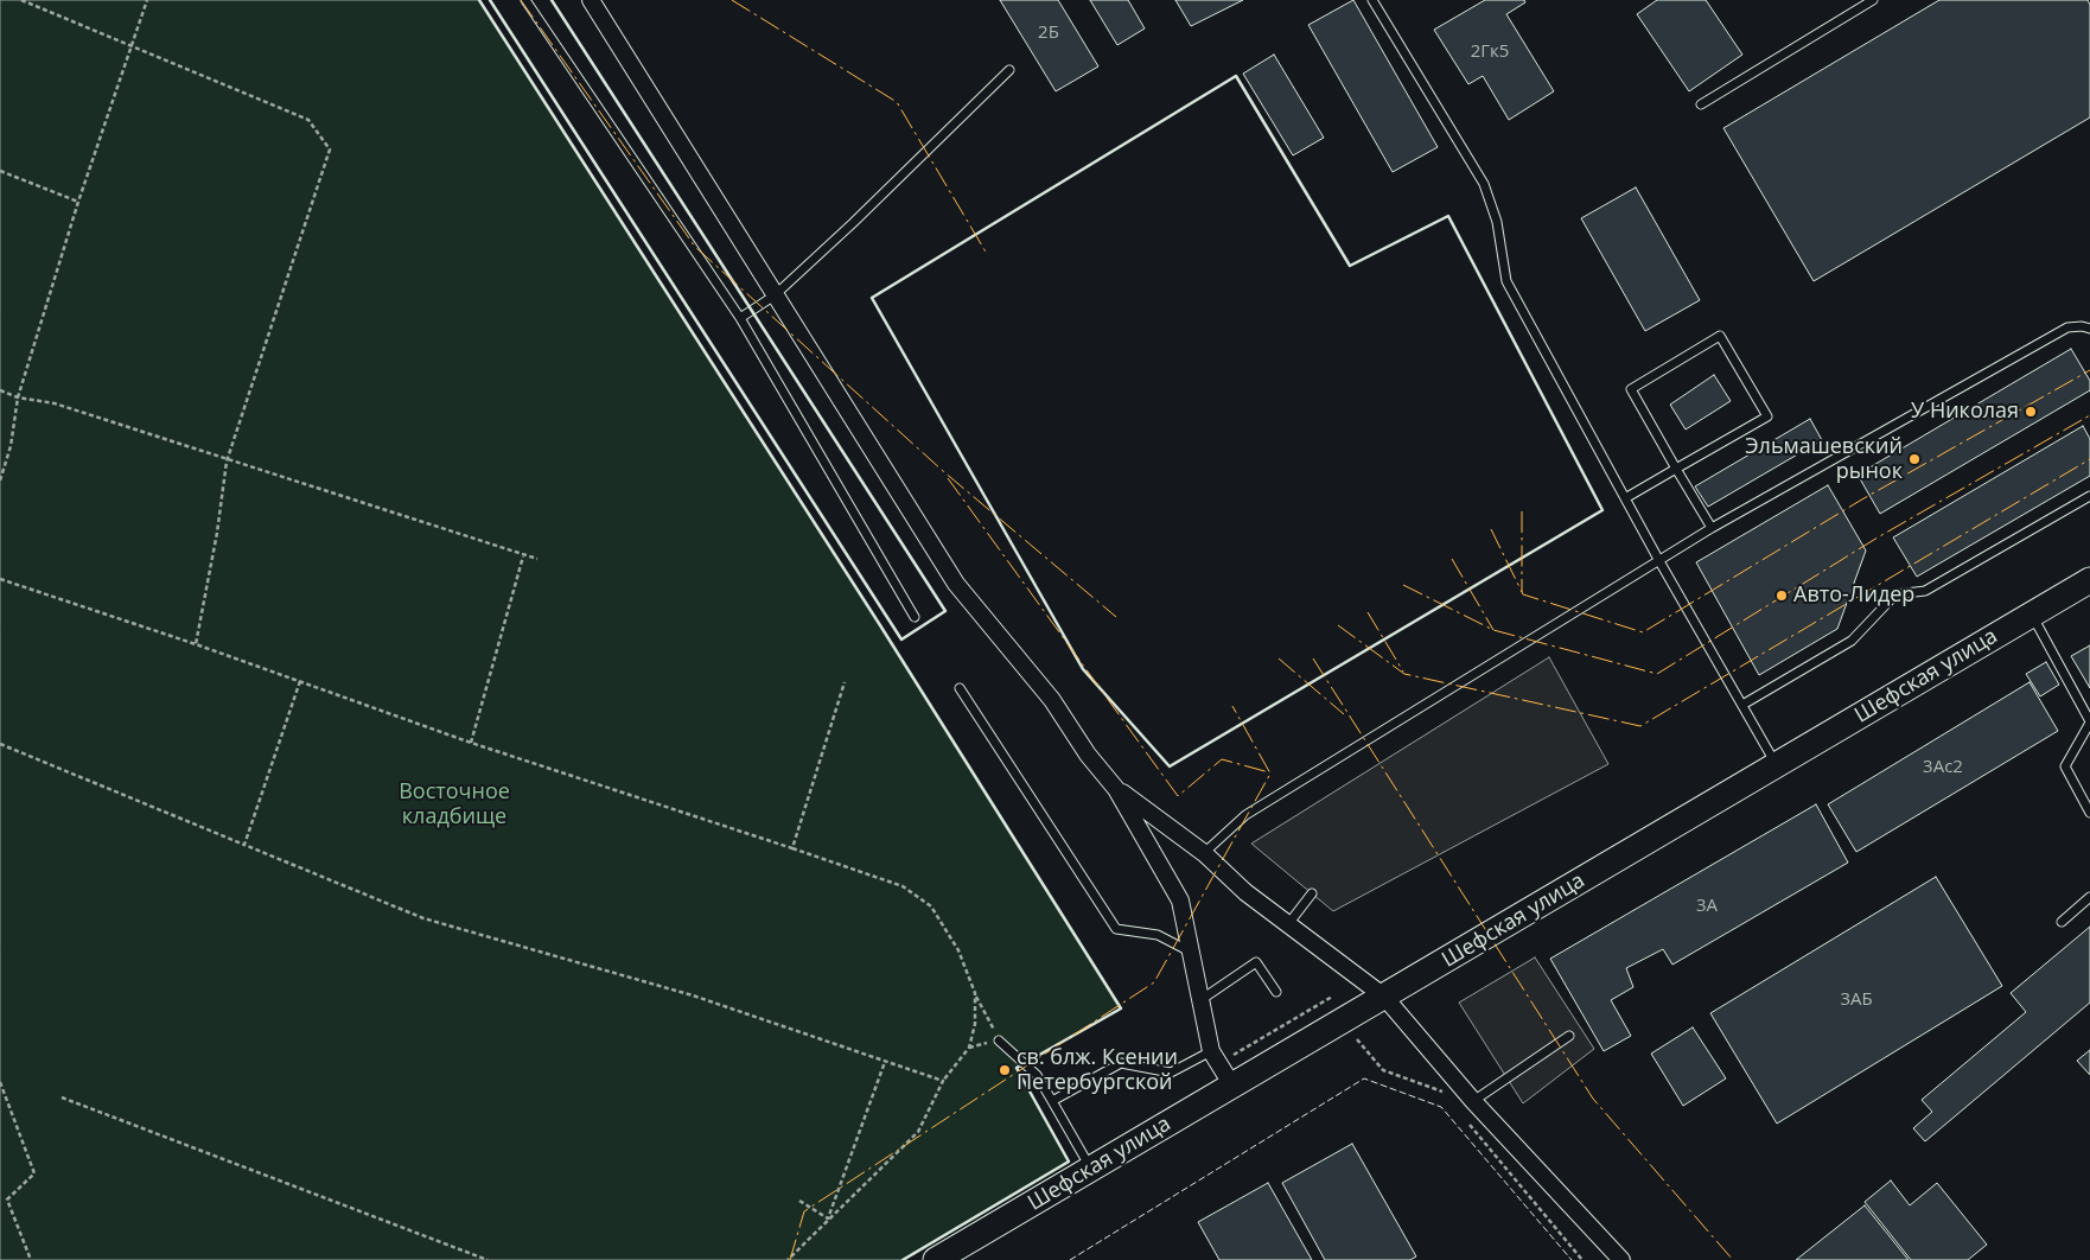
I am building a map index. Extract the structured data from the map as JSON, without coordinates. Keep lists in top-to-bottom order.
{
  "streets": {
    "main road": ["Шефская улица"]
  },
  "parks": ["Восточное кладбище"],
  "places": [
    "У Николая",
    "Эльмашевский рынок",
    "Авто-Лидер",
    "св. блж. Ксении Петербургской"
  ],
  "house_numbers": [
    "2Б",
    "2Гк5",
    "3Ас2",
    "3А",
    "3АБ"
  ]
}
